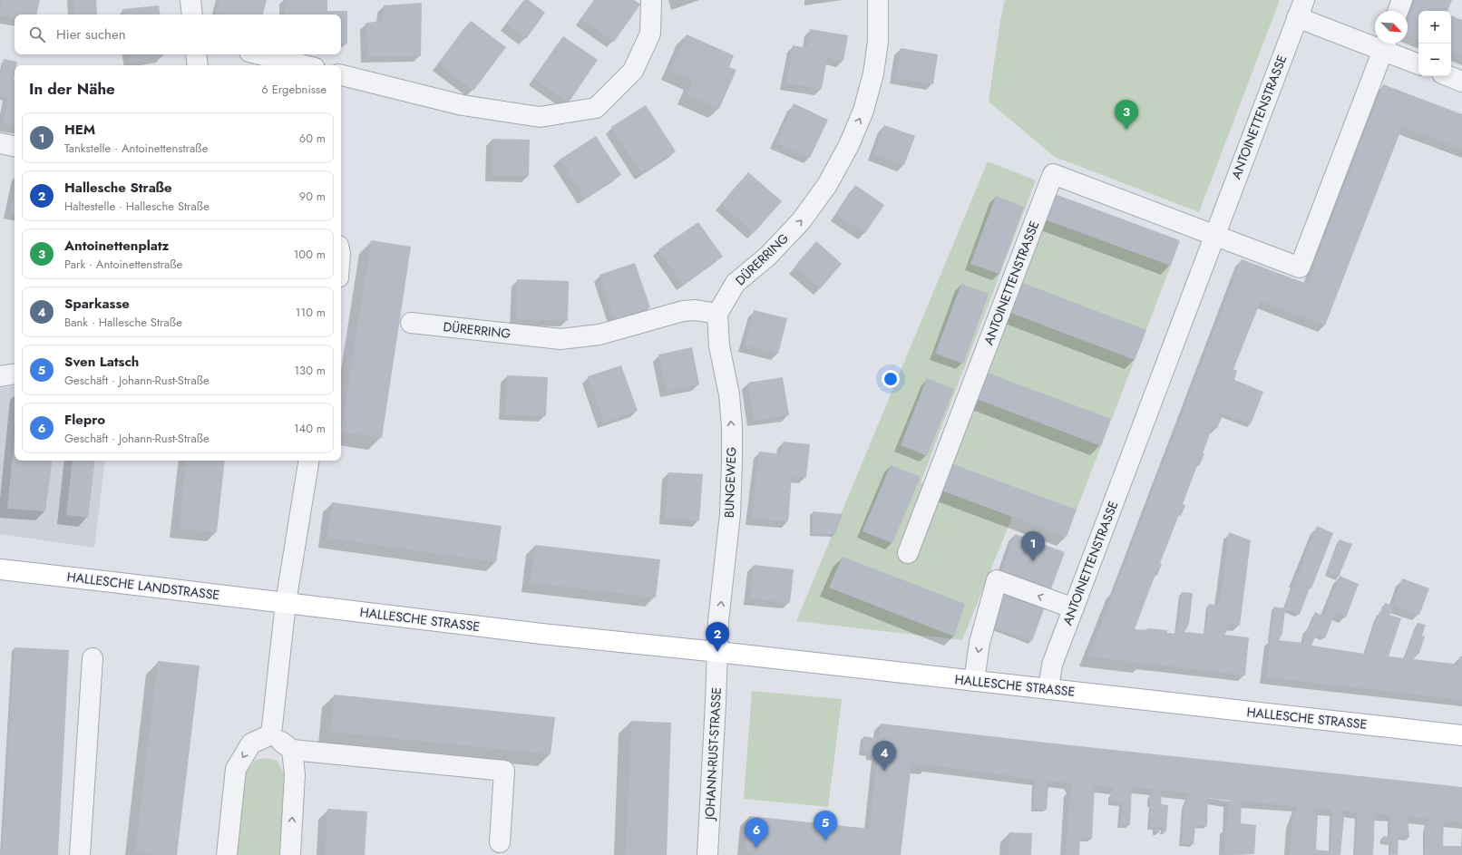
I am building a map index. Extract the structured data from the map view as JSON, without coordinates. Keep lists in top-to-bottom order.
{
  "streets": {
    "main road": ["HALLESCHE LANDSTRASSE", "HALLESCHE STRASSE"],
    "street": [
      "ANTOINETTENSTRASSE",
      "DÜRERRING",
      "BUNGEWEG",
      "JOHANN-RUST-STRASSE"
    ]
  },
  "crossings": [
    ["ANTOINETTENSTRASSE", "HALLESCHE STRASSE"],
    ["DÜRERRING", "BUNGEWEG"],
    ["BUNGEWEG", "HALLESCHE STRASSE"],
    ["BUNGEWEG", "JOHANN-RUST-STRASSE"],
    ["HALLESCHE LANDSTRASSE", "HALLESCHE STRASSE"],
    ["HALLESCHE STRASSE", "JOHANN-RUST-STRASSE"]
  ],
  "one_way": ["DÜRERRING", "BUNGEWEG"],
  "north": "bottom right",
  "page": {
    "map_buttons": ["+", "−"],
    "search": "Hier suchen",
    "heading": ["In der Nähe", "6 Ergebnisse"],
    "pins": [
      "3",
      "1",
      "2",
      "4",
      "5",
      "6"
    ],
    "list": [
      {
        "mark": "1",
        "name": "HEM",
        "note": "Tankstelle · Antoinettenstraße",
        "value": "60 m"
      },
      {
        "mark": "2",
        "name": "Hallesche Straße",
        "note": "Haltestelle · Hallesche Straße",
        "value": "90 m"
      },
      {
        "mark": "3",
        "name": "Antoinettenplatz",
        "note": "Park · Antoinettenstraße",
        "value": "100 m"
      },
      {
        "mark": "4",
        "name": "Sparkasse",
        "note": "Bank · Hallesche Straße",
        "value": "110 m"
      },
      {
        "mark": "5",
        "name": "Sven Latsch",
        "note": "Geschäft · Johann-Rust-Straße",
        "value": "130 m"
      },
      {
        "mark": "6",
        "name": "Flepro",
        "note": "Geschäft · Johann-Rust-Straße",
        "value": "140 m"
      }
    ]
  }
}
